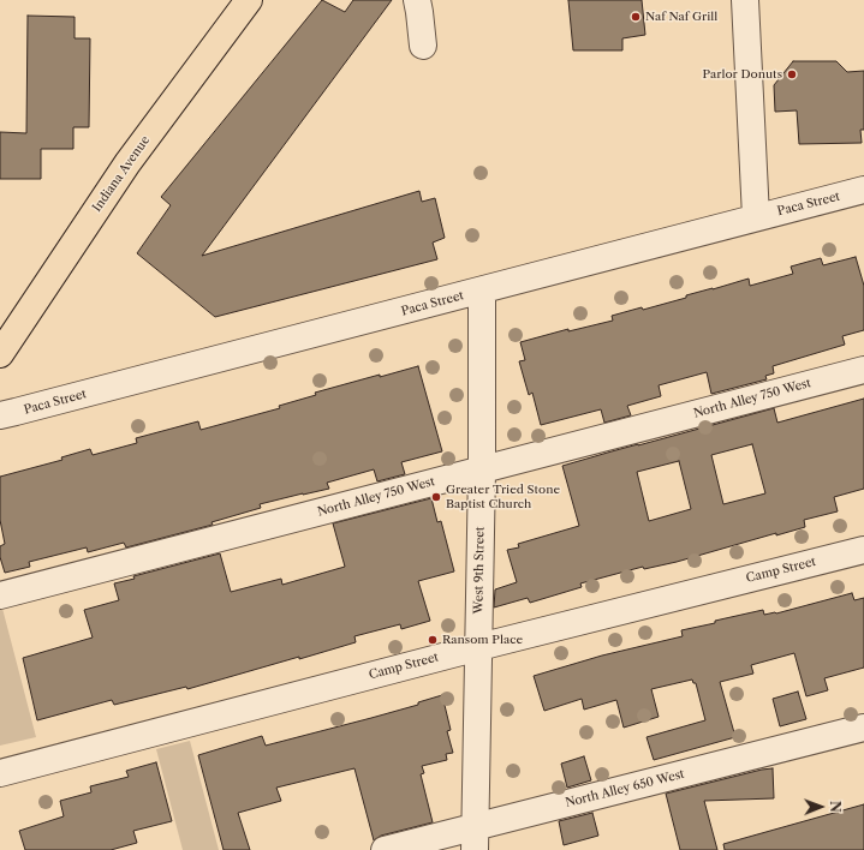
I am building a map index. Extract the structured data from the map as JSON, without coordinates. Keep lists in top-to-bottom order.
{
  "streets": {
    "main road": ["Indiana Avenue"],
    "street": [
      "Paca Street",
      "North Alley 750 West",
      "West 9th Street",
      "Camp Street",
      "North Alley 650 West"
    ]
  },
  "crossings": [
    ["Paca Street", "West 9th Street"],
    ["North Alley 750 West", "West 9th Street"],
    ["West 9th Street", "Camp Street"],
    ["West 9th Street", "North Alley 650 West"]
  ],
  "places": [
    "Naf Naf Grill",
    "Parlor Donuts",
    "Greater Tried Stone Baptist Church",
    "Ransom Place"
  ],
  "north": "right"
}
